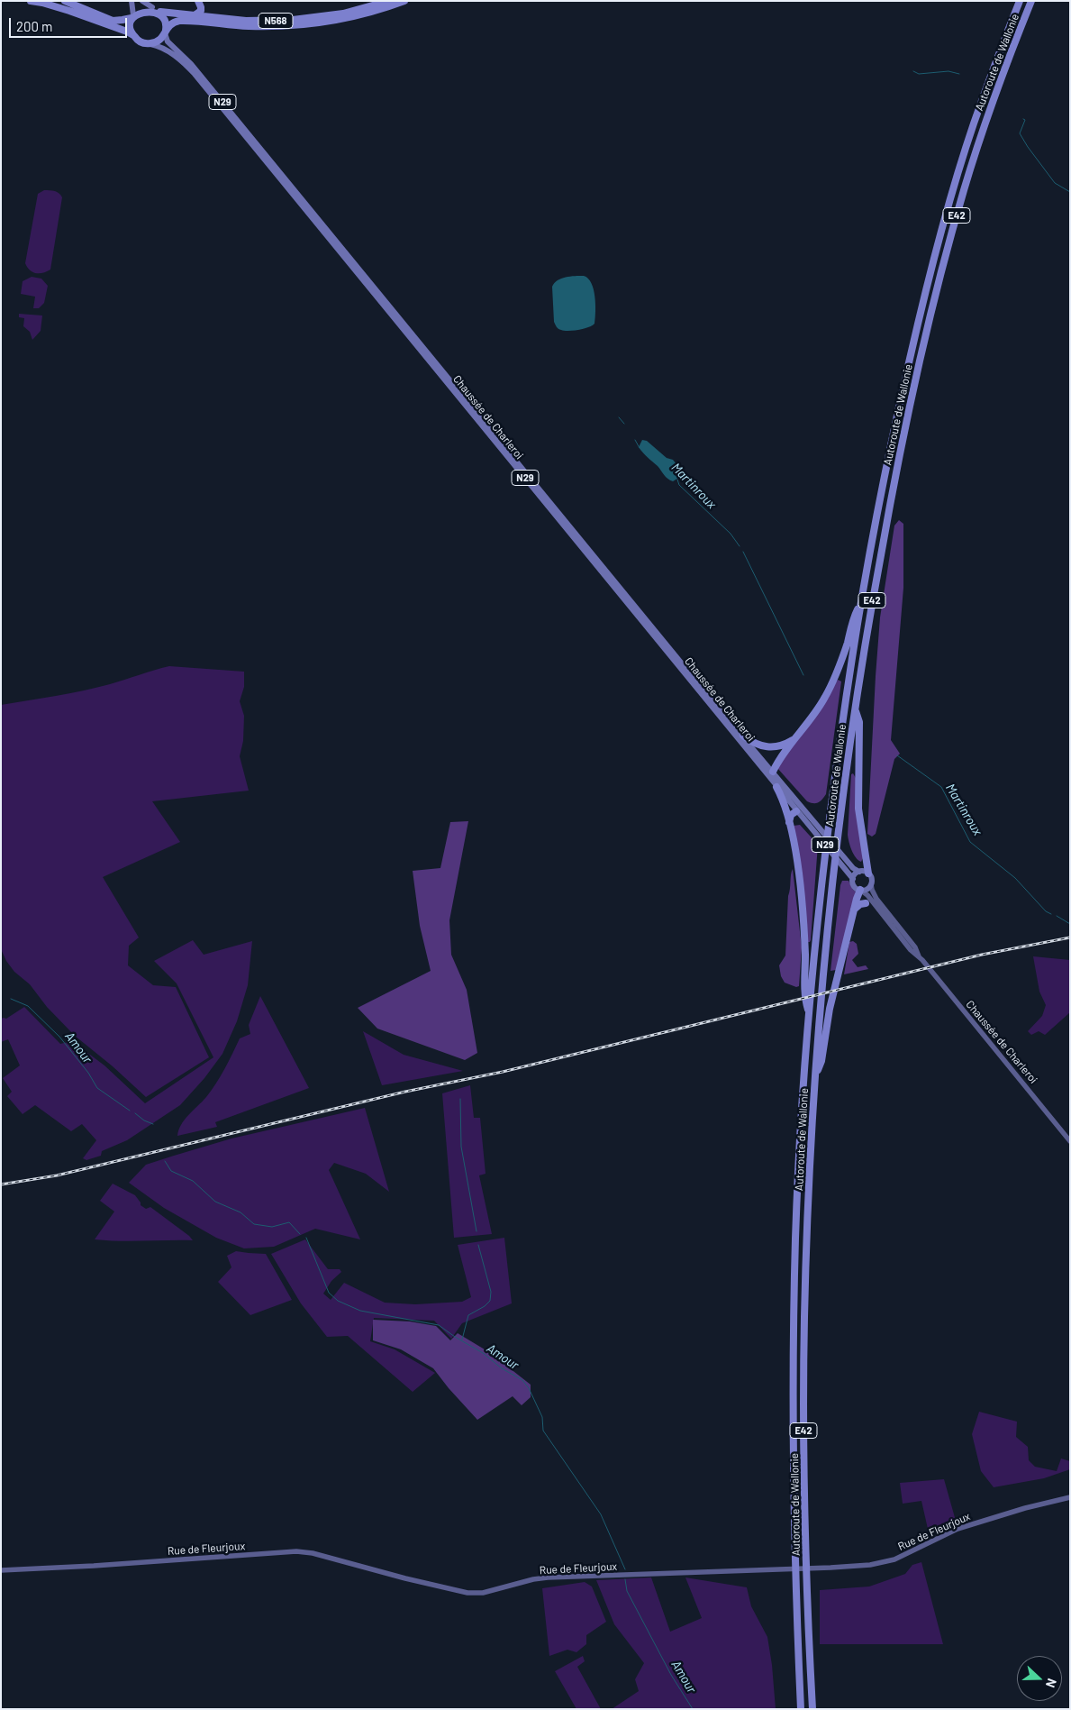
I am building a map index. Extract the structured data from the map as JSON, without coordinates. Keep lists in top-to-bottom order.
{
  "streets": {
    "highway": ["N568", "Autoroute de Wallonie", "E42"],
    "main road": ["N29", "Chaussée de Charleroi"],
    "street": ["Rue de Fleurjoux"]
  },
  "crossings": [
    ["N568", "Chaussée de Charleroi"],
    ["N29", "Chaussée de Charleroi"]
  ],
  "water": ["Martinroux", "Amour"],
  "scale_bar": "200 m",
  "north": "right"
}
